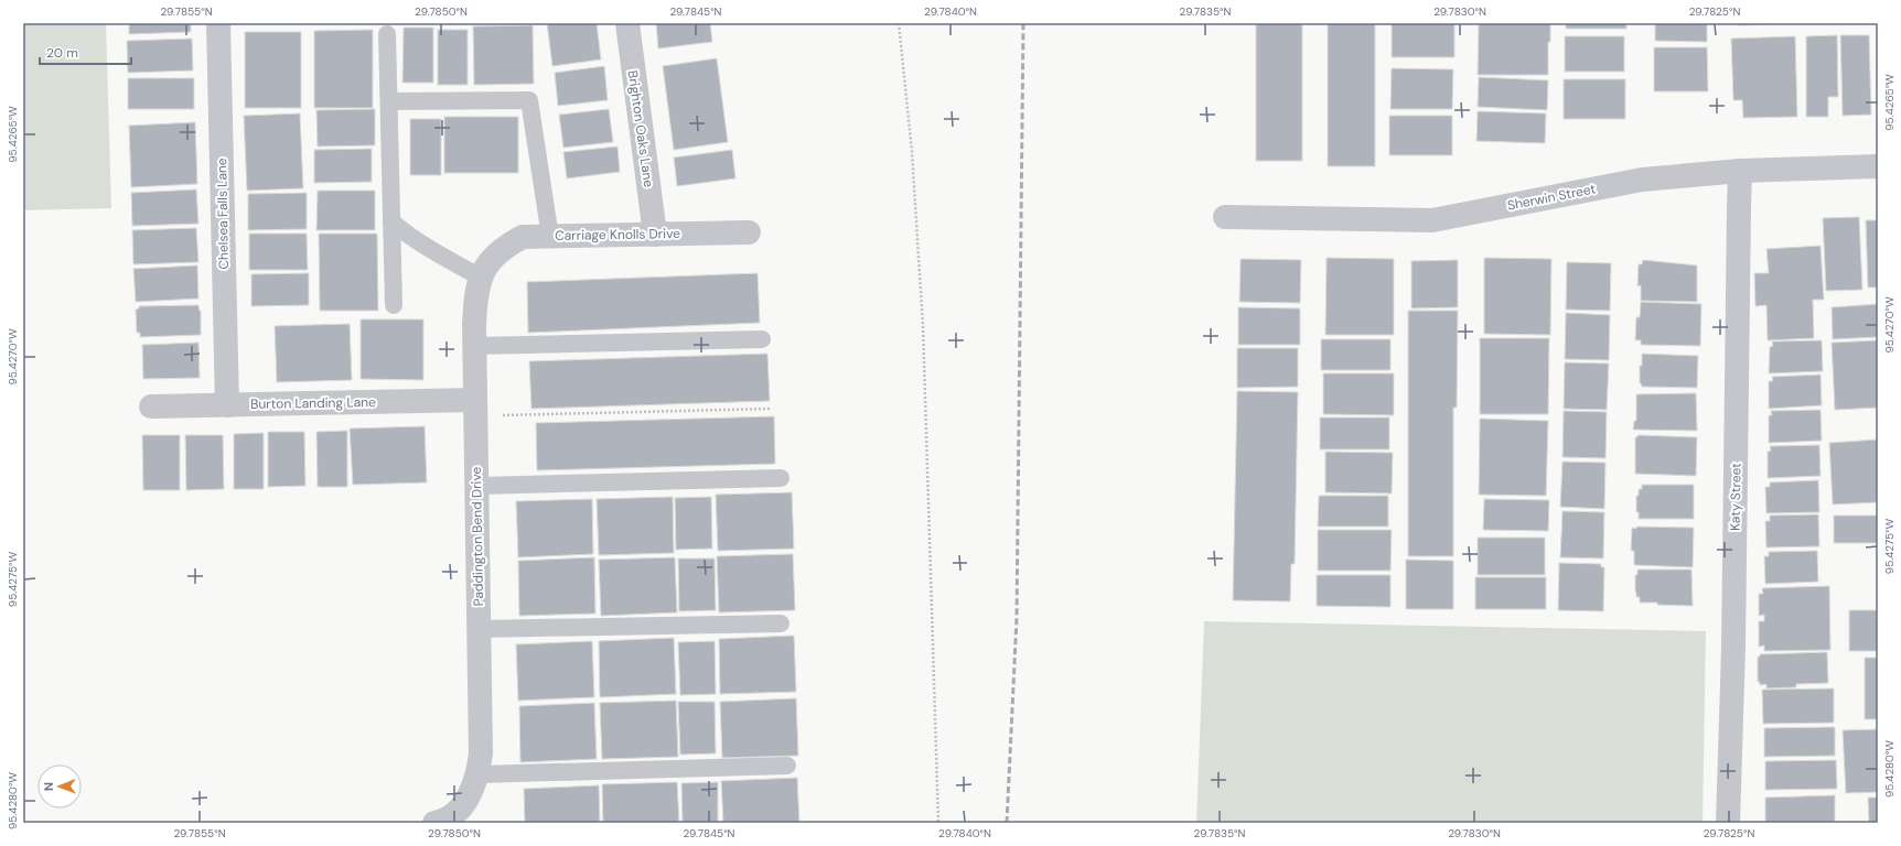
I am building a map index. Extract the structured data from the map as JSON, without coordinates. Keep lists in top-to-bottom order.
{
  "streets": {
    "street": [
      "Brighton Oaks Lane",
      "Sherwin Street",
      "Chelsea Falls Lane",
      "Carriage Knolls Drive",
      "Burton Landing Lane",
      "Katy Street",
      "Paddington Bend Drive"
    ]
  },
  "crossings": [
    ["Brighton Oaks Lane", "Carriage Knolls Drive"],
    ["Sherwin Street", "Katy Street"],
    ["Chelsea Falls Lane", "Burton Landing Lane"],
    ["Carriage Knolls Drive", "Paddington Bend Drive"],
    ["Burton Landing Lane", "Paddington Bend Drive"]
  ],
  "scale_bar": "20 m",
  "north": "left",
  "coordinates": [
    "29.7855°N",
    "29.7850°N",
    "29.7845°N",
    "29.7840°N",
    "29.7835°N",
    "29.7830°N",
    "29.7825°N",
    "95.4265°W",
    "95.4270°W",
    "95.4275°W",
    "95.4280°W"
  ]
}
